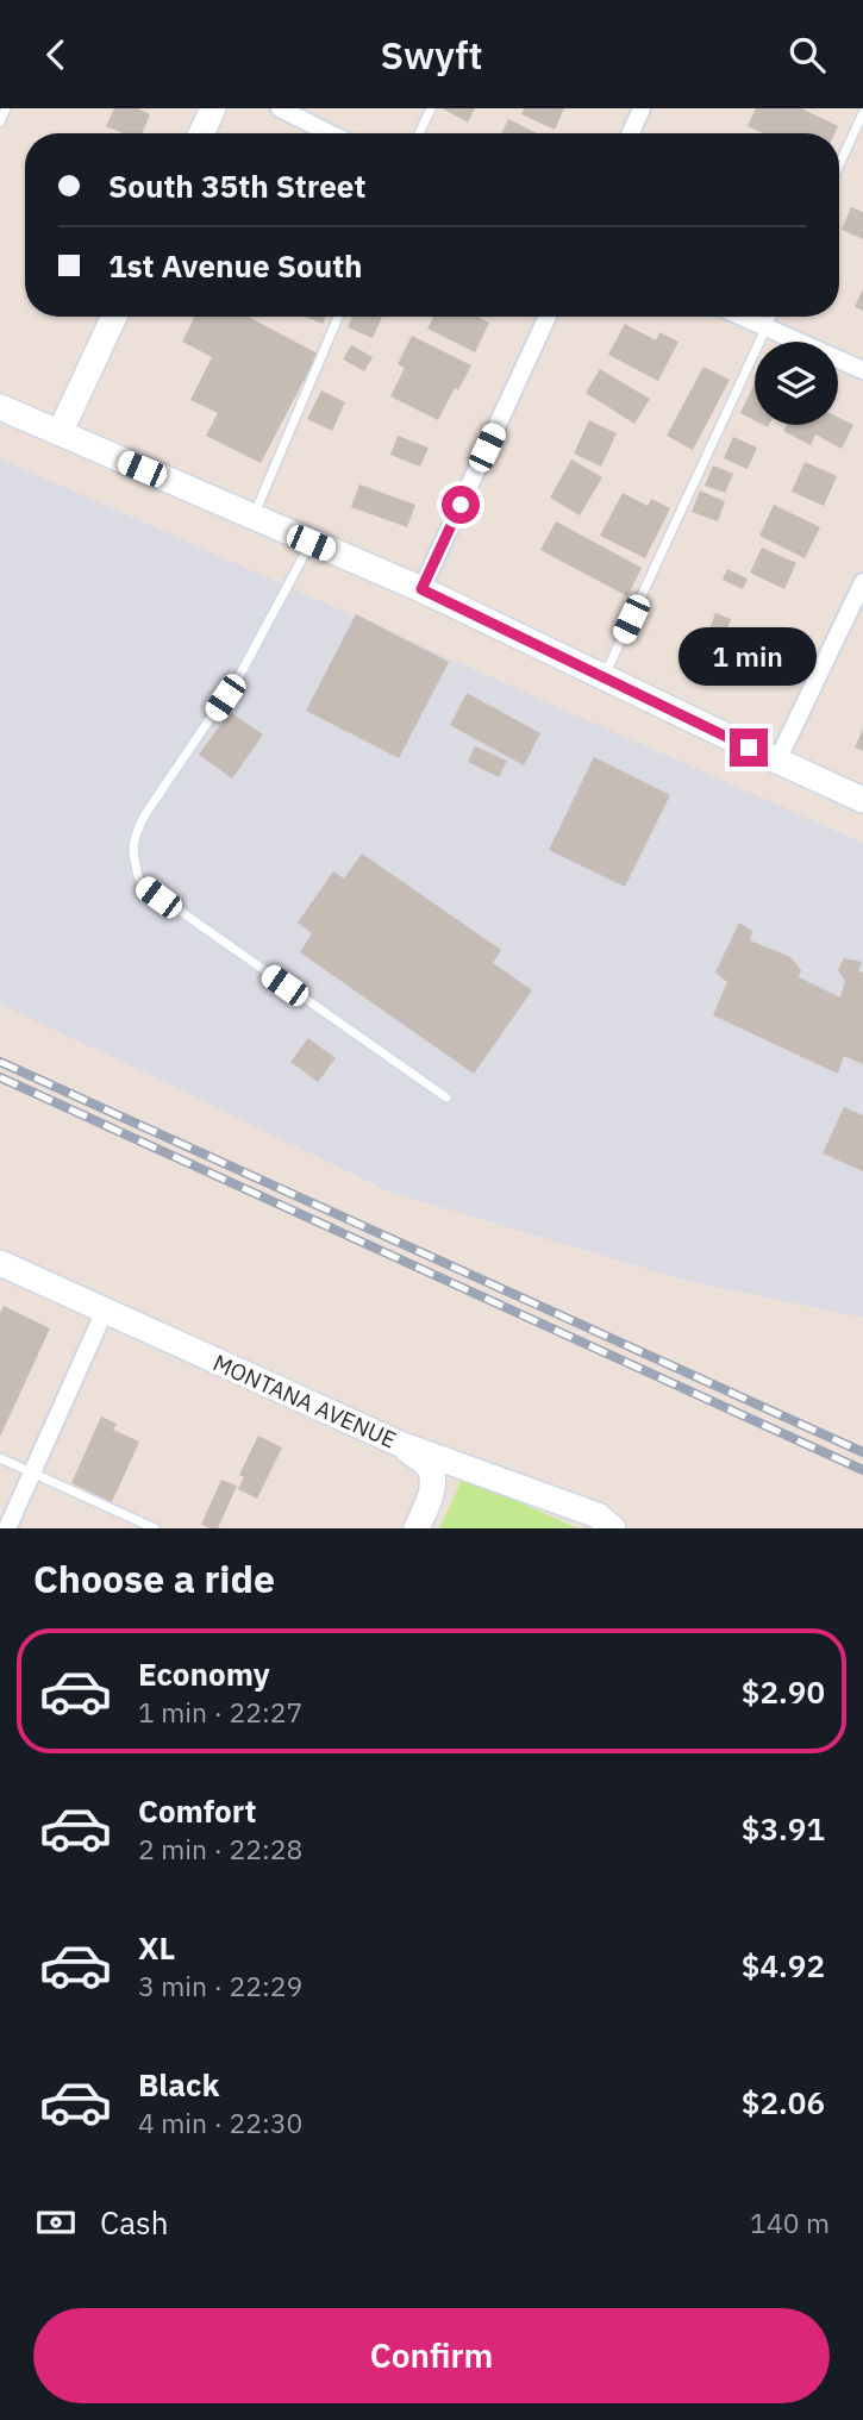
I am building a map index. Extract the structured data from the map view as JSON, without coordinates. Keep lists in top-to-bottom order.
{
  "streets": {
    "street": ["MONTANA AVENUE"]
  },
  "page": {
    "header": "Swyft",
    "banner": ["South 35th Street", "1st Avenue South"],
    "bubble": "1 min",
    "heading": "Choose a ride",
    "list": [
      {
        "name": "Economy",
        "note": "1 min · 22:27",
        "value": "$2.90"
      },
      {
        "name": "Comfort",
        "note": "2 min · 22:28",
        "value": "$3.91"
      },
      {
        "name": "XL",
        "note": "3 min · 22:29",
        "value": "$4.92"
      },
      {
        "name": "Black",
        "note": "4 min · 22:30",
        "value": "$2.06"
      }
    ],
    "pay": ["Cash", "140 m"],
    "buttons": "Confirm"
  }
}
